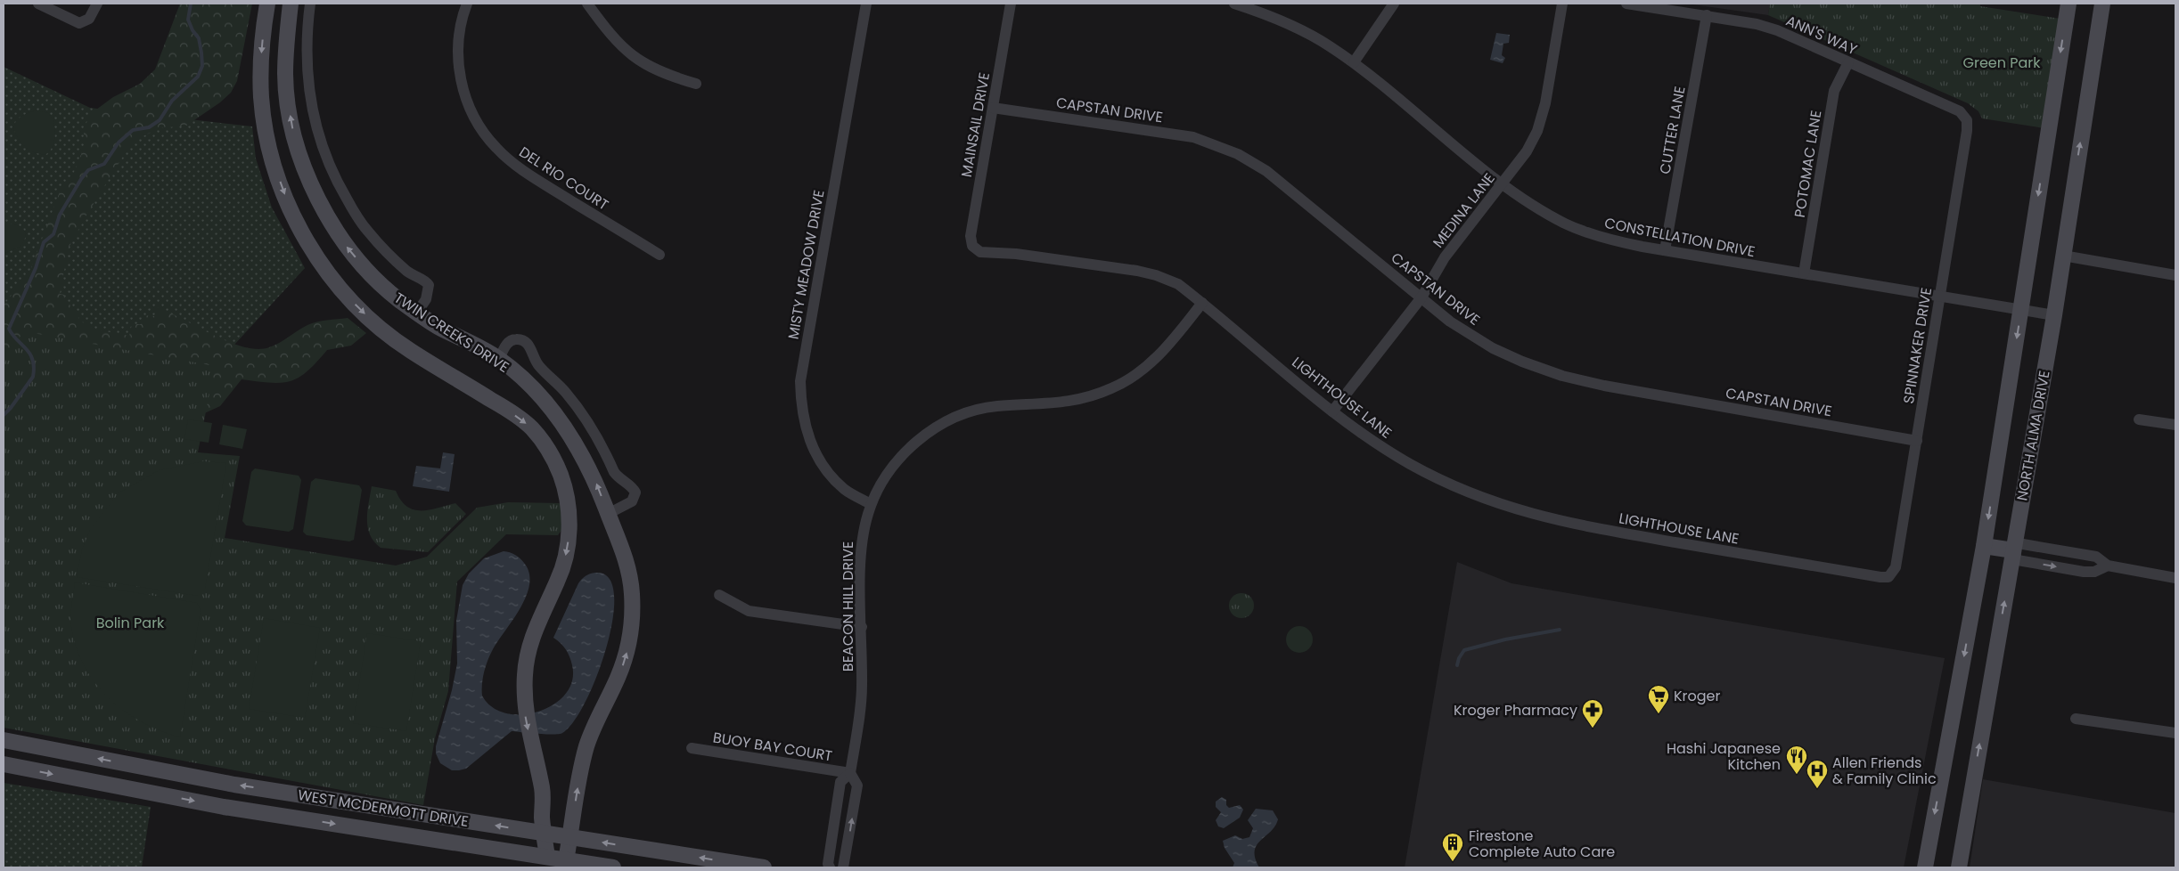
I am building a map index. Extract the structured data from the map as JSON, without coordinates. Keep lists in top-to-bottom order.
{
  "streets": {
    "main road": ["TWIN CREEKS DRIVE", "NORTH ALMA DRIVE", "WEST MCDERMOTT DRIVE"],
    "street": [
      "ANN'S WAY",
      "CAPSTAN DRIVE",
      "MAINSAIL DRIVE",
      "CUTTER LANE",
      "POTOMAC LANE",
      "DEL RIO COURT",
      "MEDINA LANE",
      "CONSTELLATION DRIVE",
      "MISTY MEADOW DRIVE",
      "SPINNAKER DRIVE",
      "LIGHTHOUSE LANE",
      "BEACON HILL DRIVE",
      "BUOY BAY COURT"
    ]
  },
  "crossings": [
    ["ANN'S WAY", "CUTTER LANE"],
    ["ANN'S WAY", "POTOMAC LANE"],
    ["ANN'S WAY", "SPINNAKER DRIVE"],
    ["CAPSTAN DRIVE", "MAINSAIL DRIVE"],
    ["CAPSTAN DRIVE", "MEDINA LANE"],
    ["CAPSTAN DRIVE", "SPINNAKER DRIVE"],
    ["MAINSAIL DRIVE", "LIGHTHOUSE LANE"],
    ["CUTTER LANE", "CONSTELLATION DRIVE"],
    ["POTOMAC LANE", "CONSTELLATION DRIVE"],
    ["MEDINA LANE", "CONSTELLATION DRIVE"],
    ["MEDINA LANE", "LIGHTHOUSE LANE"],
    ["CONSTELLATION DRIVE", "SPINNAKER DRIVE"],
    ["CONSTELLATION DRIVE", "NORTH ALMA DRIVE"],
    ["MISTY MEADOW DRIVE", "BEACON HILL DRIVE"],
    ["TWIN CREEKS DRIVE", "WEST MCDERMOTT DRIVE"],
    ["SPINNAKER DRIVE", "LIGHTHOUSE LANE"],
    ["LIGHTHOUSE LANE", "BEACON HILL DRIVE"],
    ["BEACON HILL DRIVE", "BUOY BAY COURT"]
  ],
  "parks": ["Green Park", "Bolin Park"],
  "places": {
    "supermarket": ["Kroger"],
    "pharmacy": ["Kroger Pharmacy"],
    "restaurant": ["Hashi Japanese Kitchen"],
    "hospital": ["Allen Friends & Family Clinic"],
    "building": ["Firestone Complete Auto Care"]
  }
}
